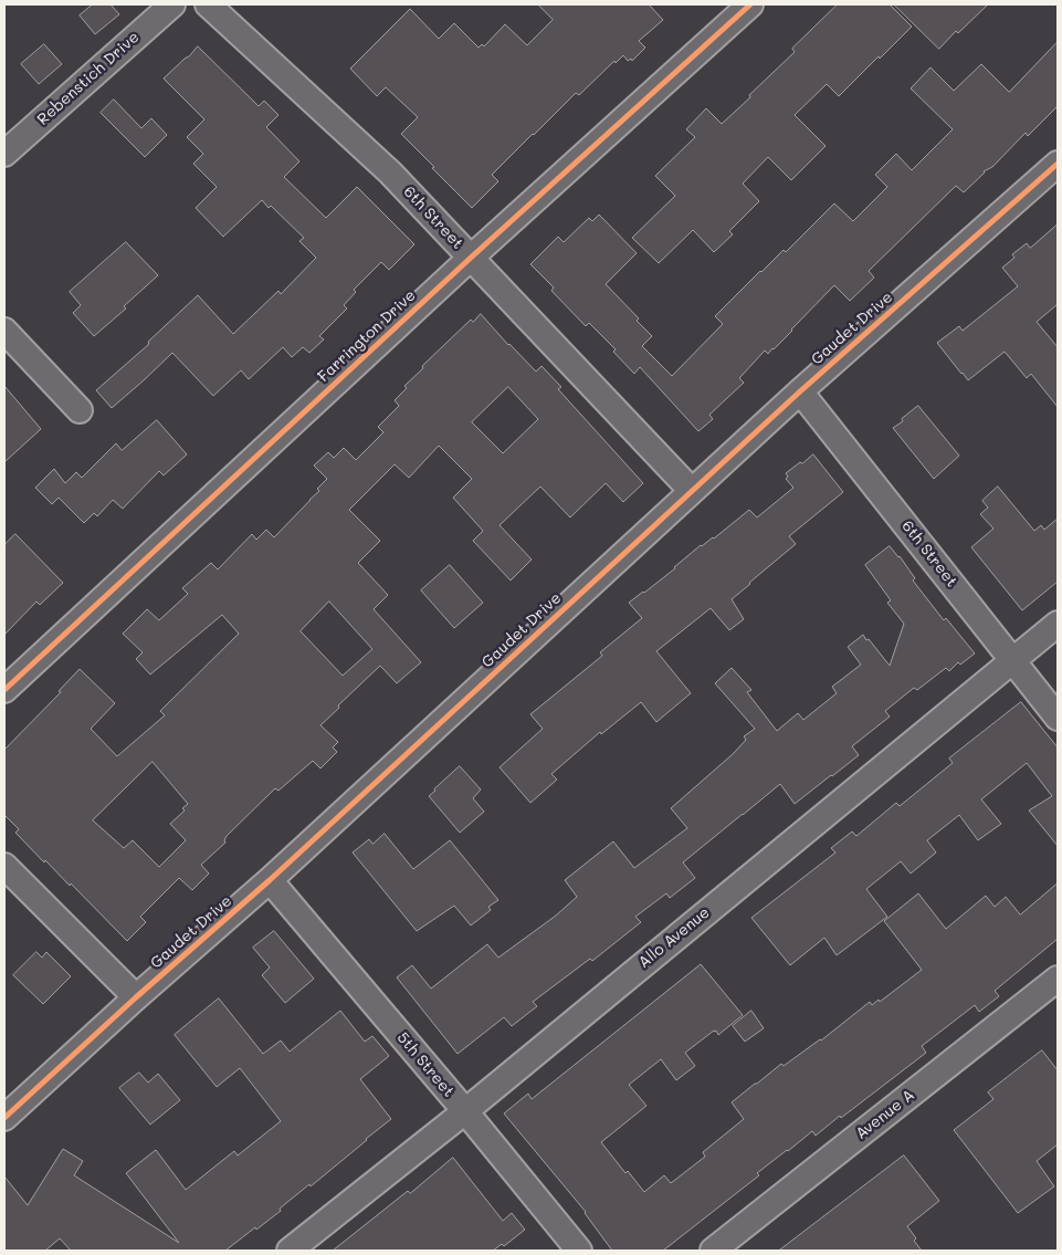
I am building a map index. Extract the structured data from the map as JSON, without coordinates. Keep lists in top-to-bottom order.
{
  "streets": {
    "street": [
      "Rebenstich Drive",
      "6th Street",
      "Gaudet Drive",
      "Farrington Drive",
      "Allo Avenue",
      "5th Street",
      "Avenue A"
    ]
  },
  "crossings": [
    ["6th Street", "Gaudet Drive"],
    ["6th Street", "Farrington Drive"],
    ["6th Street", "Allo Avenue"],
    ["Gaudet Drive", "5th Street"],
    ["Allo Avenue", "5th Street"]
  ]
}
